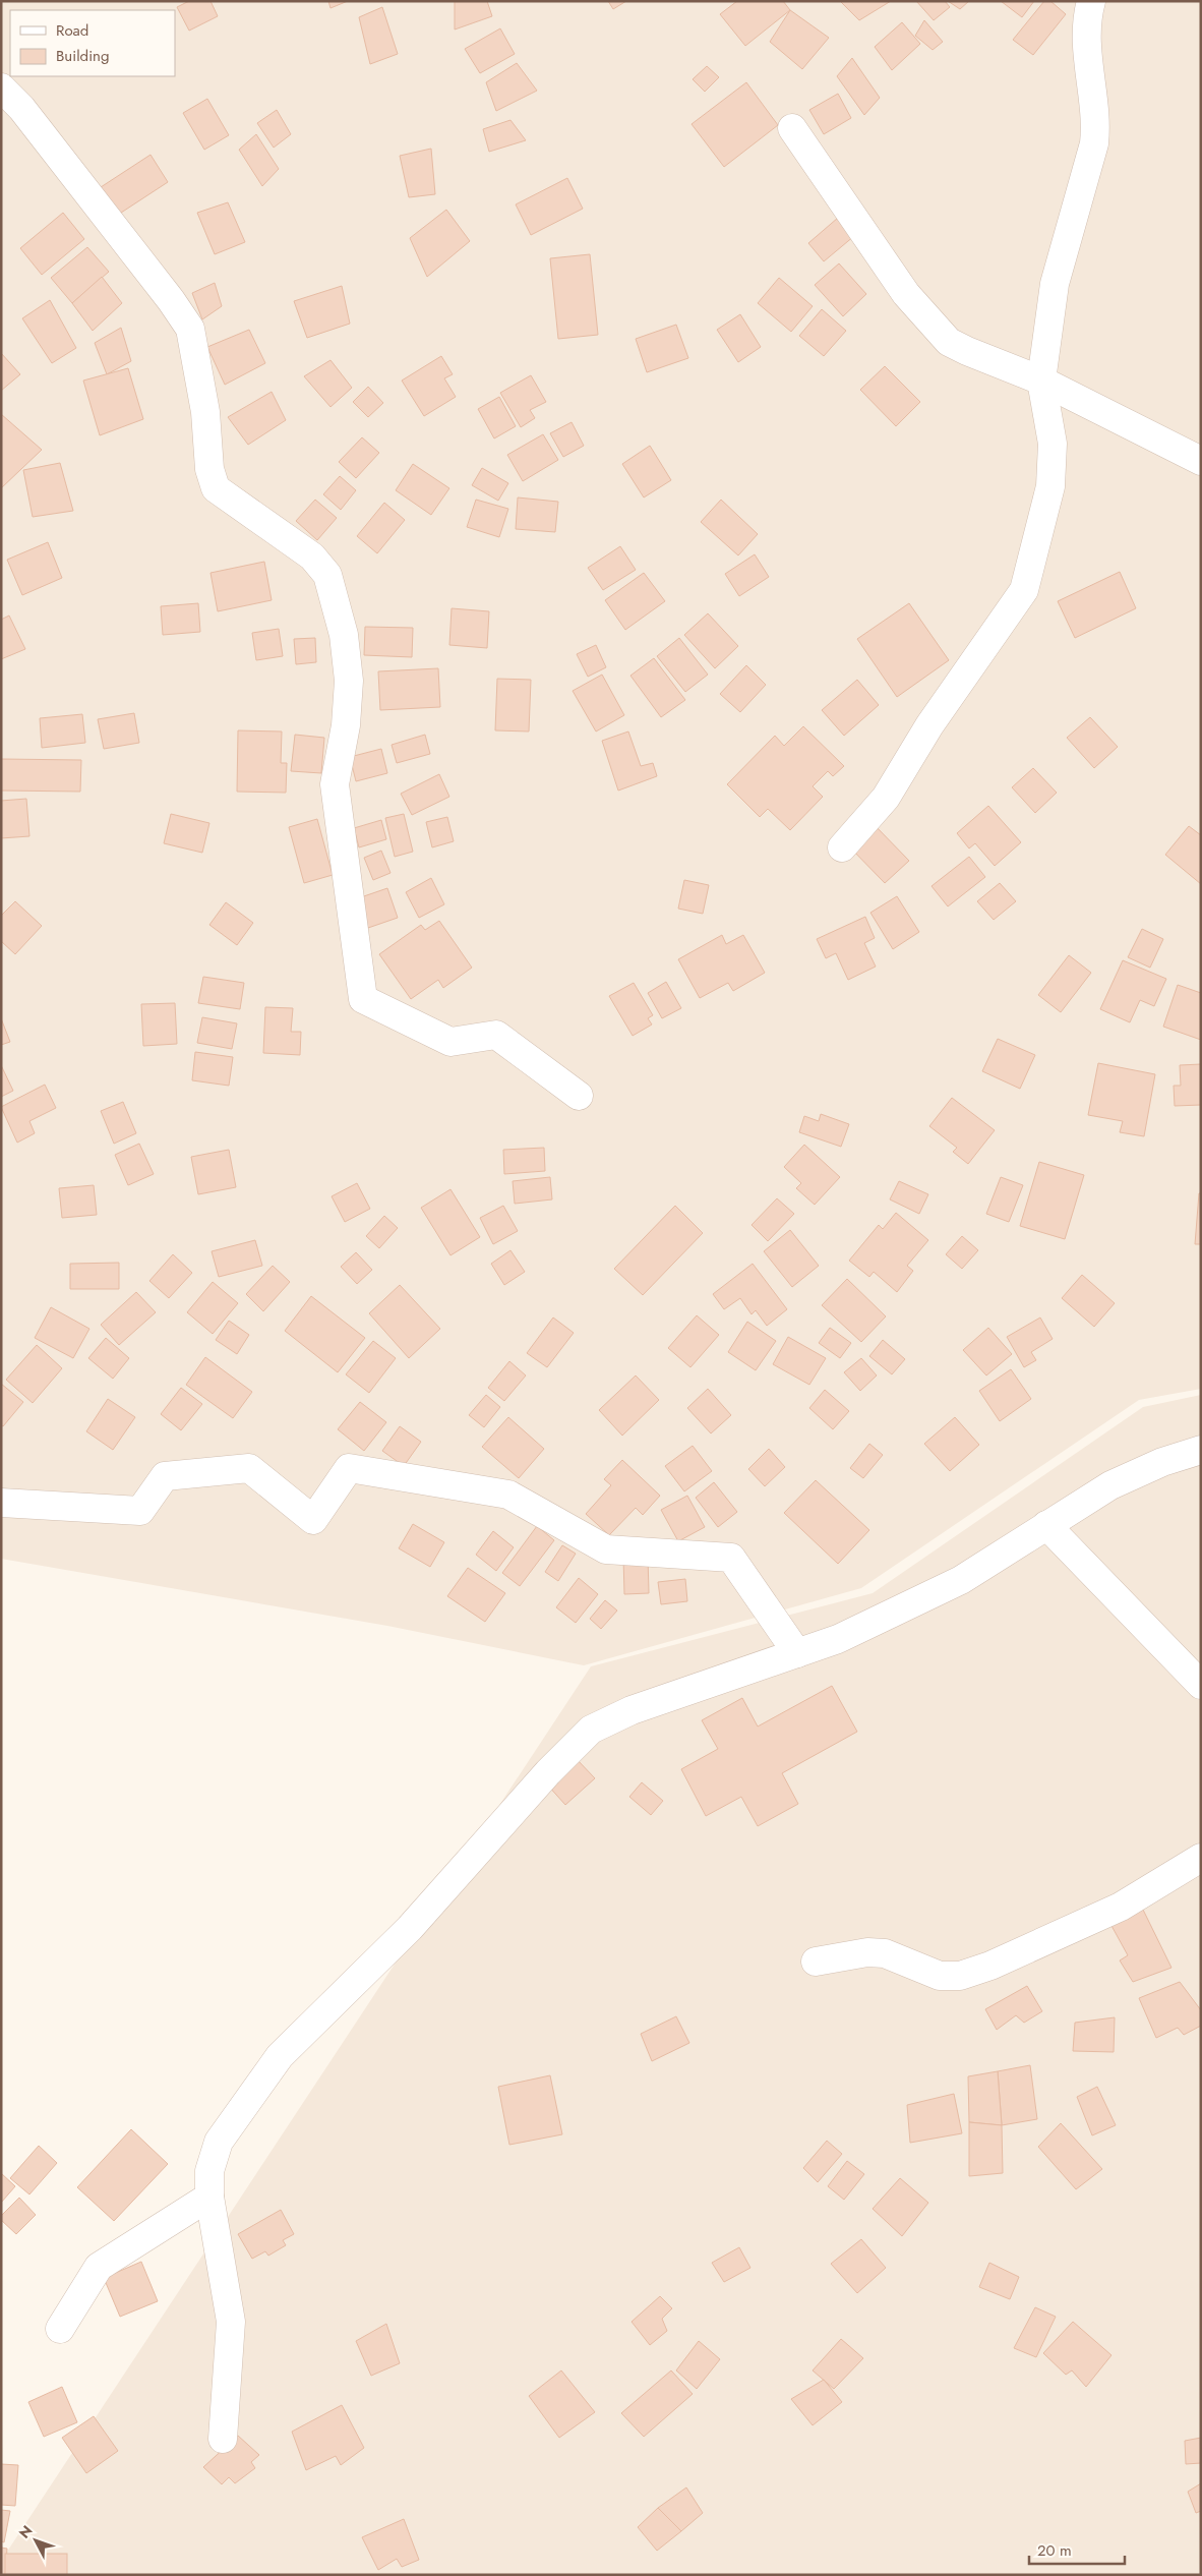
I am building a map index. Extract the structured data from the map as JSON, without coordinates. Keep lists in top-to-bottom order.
{
  "legend": ["Road", "Building"],
  "scale_bar": "20 m",
  "north": "top left"
}
